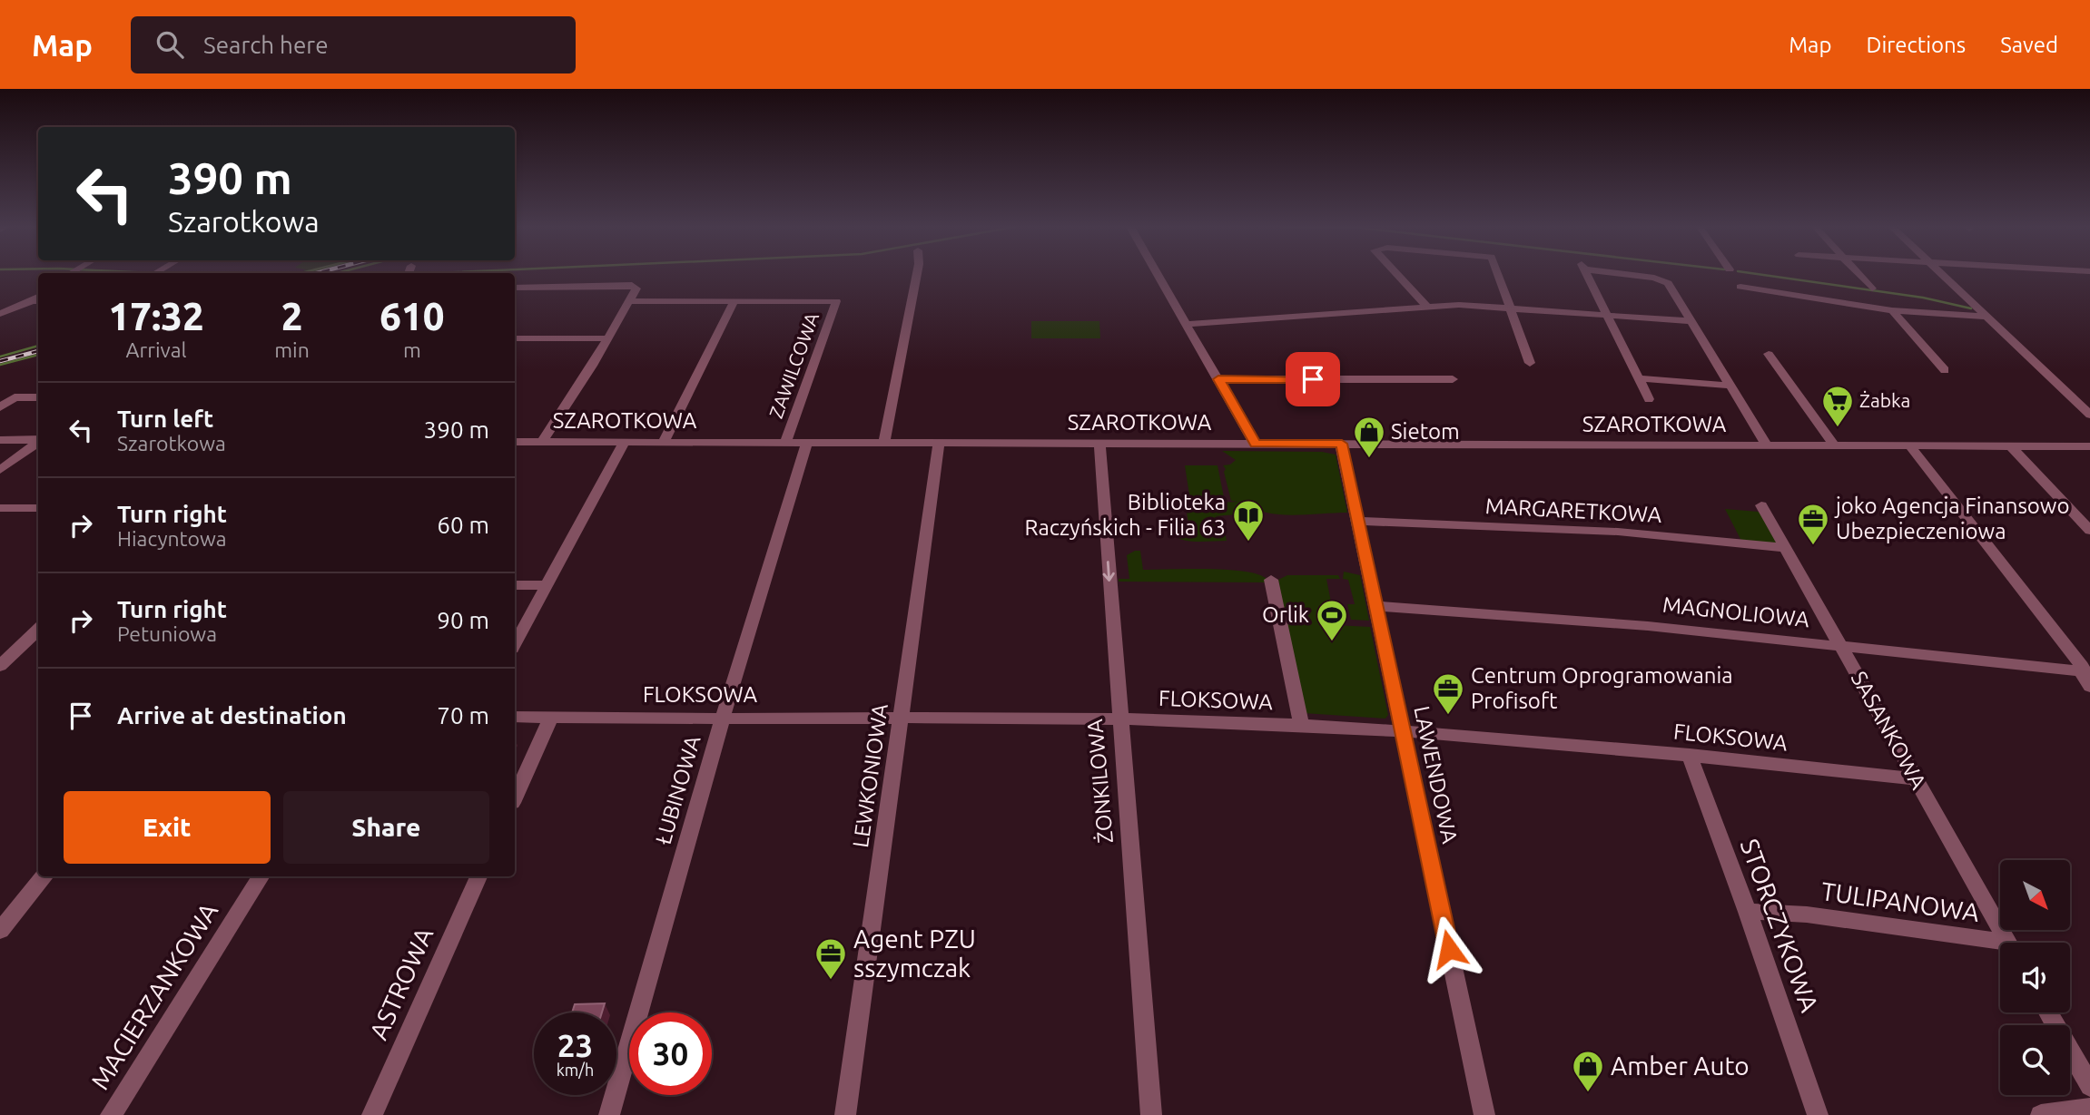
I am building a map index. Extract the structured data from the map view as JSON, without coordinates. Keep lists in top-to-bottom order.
{
  "streets": {
    "street": [
      "ZAWILCOWA",
      "SZAROTKOWA",
      "MARGARETKOWA",
      "MAGNOLIOWA",
      "FLOKSOWA",
      "SASANKOWA",
      "LAWENDOWA",
      "LEWKONIOWA",
      "ŻONKILOWA",
      "ŁUBINOWA",
      "TULIPANOWA",
      "STORCZYKOWA",
      "ASTROWA",
      "MACIERZANKOWA"
    ]
  },
  "crossings": [
    ["ZAWILCOWA", "SZAROTKOWA"],
    ["SZAROTKOWA", "LAWENDOWA"],
    ["SZAROTKOWA", "LEWKONIOWA"],
    ["SZAROTKOWA", "ŻONKILOWA"],
    ["SZAROTKOWA", "ŁUBINOWA"],
    ["MARGARETKOWA", "SASANKOWA"],
    ["MARGARETKOWA", "LAWENDOWA"],
    ["MAGNOLIOWA", "SASANKOWA"],
    ["MAGNOLIOWA", "LAWENDOWA"],
    ["FLOKSOWA", "SASANKOWA"],
    ["FLOKSOWA", "LAWENDOWA"],
    ["FLOKSOWA", "LEWKONIOWA"],
    ["FLOKSOWA", "ŻONKILOWA"],
    ["FLOKSOWA", "ŁUBINOWA"],
    ["FLOKSOWA", "STORCZYKOWA"],
    ["TULIPANOWA", "STORCZYKOWA"]
  ],
  "one_way": ["ŻONKILOWA"],
  "places": {
    "supermarket": ["Żabka"],
    "shop": ["Sietom", "Amber Auto"],
    "library": ["Biblioteka Raczyńskich - Filia 63"],
    "office": ["joko Agencja Finansowo Ubezpieczeniowa", "Centrum Oprogramowania Profisoft", "Agent PZU sszymczak"],
    "sports": ["Orlik"]
  },
  "north": "bottom right",
  "page": {
    "header": "Map",
    "search": "Search here",
    "nav": ["Map", "Directions", "Saved"],
    "turn": ["390 m", "Szarotkowa"],
    "eta": [
      "17:32",
      "Arrival",
      "2",
      "min",
      "610",
      "m"
    ],
    "list": [
      {
        "name": "Turn left",
        "note": "Szarotkowa",
        "value": "390 m"
      },
      {
        "name": "Turn right",
        "note": "Hiacyntowa",
        "value": "60 m"
      },
      {
        "name": "Turn right",
        "note": "Petuniowa",
        "value": "90 m"
      },
      {
        "name": "Arrive at destination",
        "value": "70 m"
      }
    ],
    "buttons": ["Exit", "Share"],
    "speed": "23 km/h",
    "limit": "30"
  }
}
